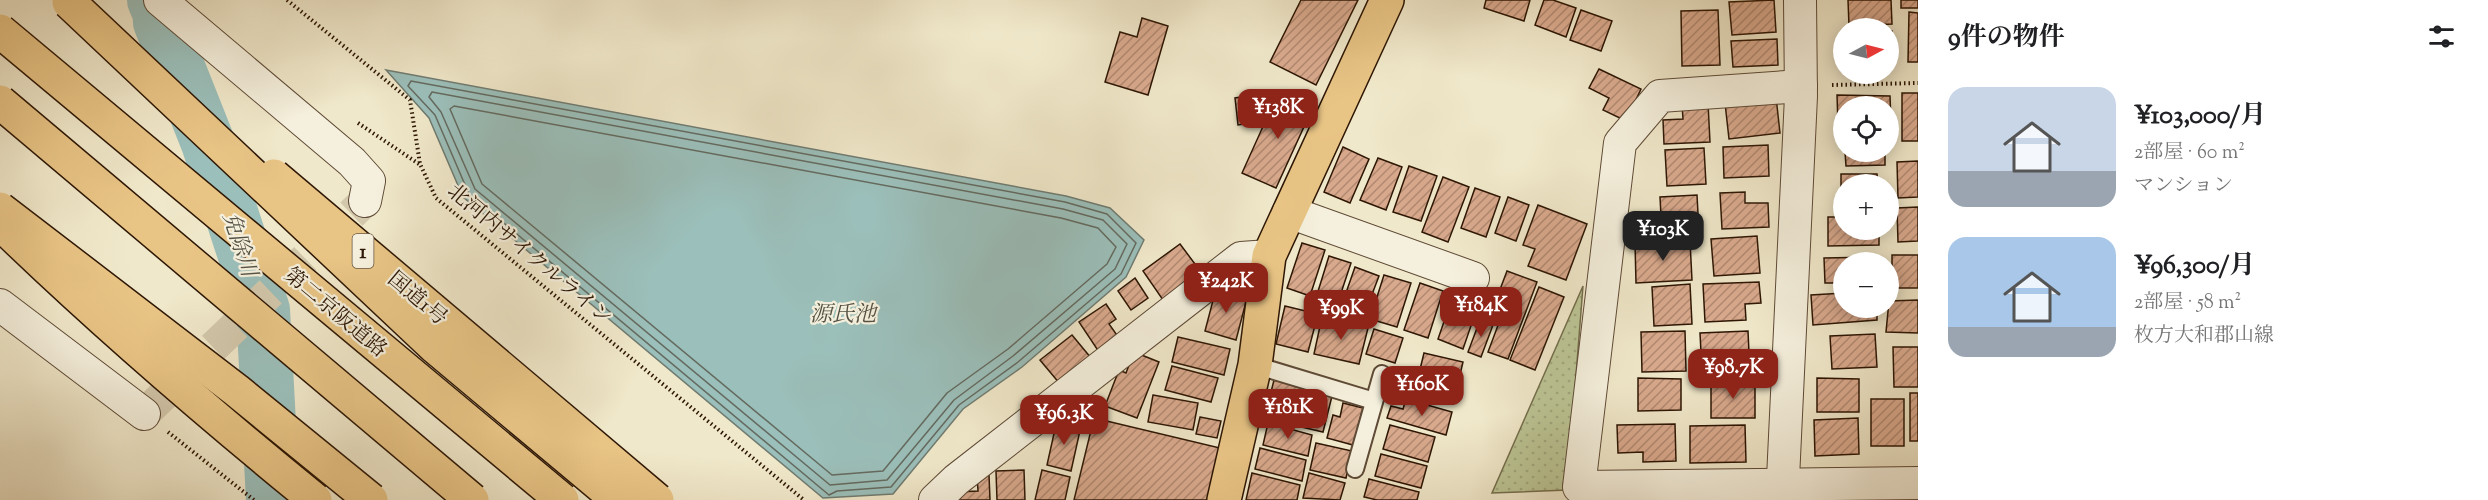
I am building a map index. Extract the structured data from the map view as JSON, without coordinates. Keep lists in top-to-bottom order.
{
  "streets": {
    "main road": ["1", "国道1号", "第二京阪道路"],
    "path": ["北河内サイクルライン"]
  },
  "water": ["免除川", "源氏池"],
  "north": "right",
  "page": {
    "heading": "9件の物件",
    "map_buttons": ["+", "−"],
    "list": [
      {
        "name": "¥103,000/月",
        "note": "2部屋 · 60 m² · マンション"
      },
      {
        "name": "¥96,300/月",
        "note": "2部屋 · 58 m² · 枚方大和郡山線"
      }
    ],
    "price": [
      "¥138K",
      "¥103K",
      "¥242K",
      "¥184K",
      "¥99K",
      "¥98.7K",
      "¥160K",
      "¥181K",
      "¥96.3K"
    ]
  }
}
